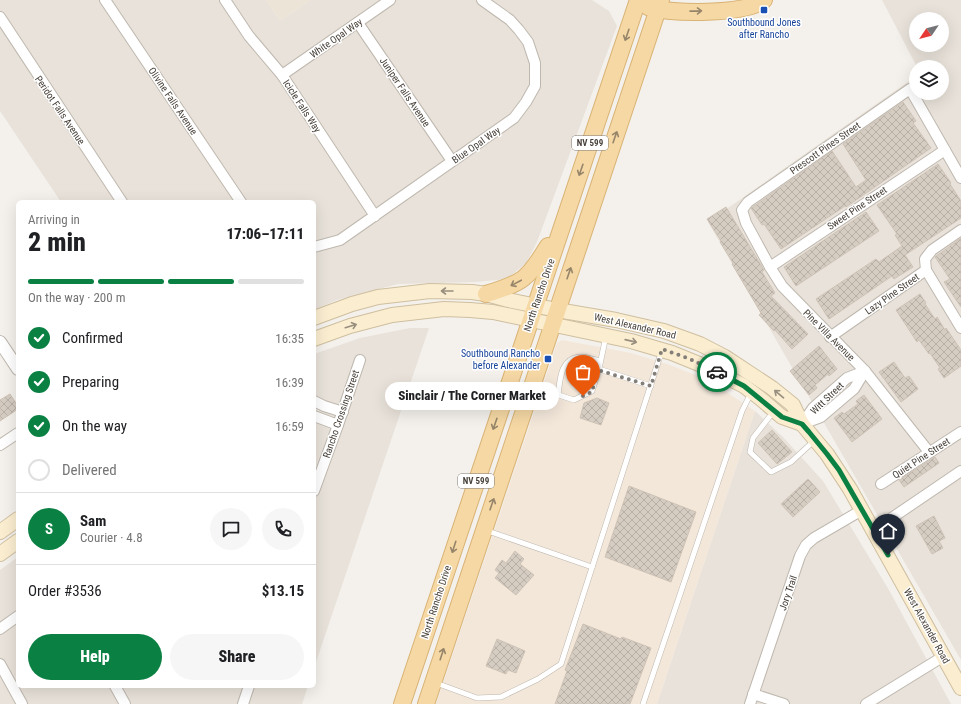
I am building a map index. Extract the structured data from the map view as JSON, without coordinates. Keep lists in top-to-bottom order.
{
  "streets": {
    "main road": ["NV 599", "North Rancho Drive", "West Alexander Road"],
    "street": [
      "White Opal Way",
      "Juniper Falls Avenue",
      "Olivine Falls Avenue",
      "Icicle Falls Way",
      "Peridot Falls Avenue",
      "Blue Opal Way",
      "Prescott Pines Street",
      "Sweet Pine Street",
      "Lazy Pine Street",
      "Pine Villa Avenue",
      "Witt Street",
      "Rancho Crossing Street",
      "Quiet Pine Street",
      "Jory Trail"
    ]
  },
  "crossings": [
    ["White Opal Way", "Juniper Falls Avenue"],
    ["White Opal Way", "Icicle Falls Way"],
    ["Juniper Falls Avenue", "Blue Opal Way"],
    ["Icicle Falls Way", "Blue Opal Way"],
    ["NV 599", "West Alexander Road"],
    ["Prescott Pines Street", "Sweet Pine Street"],
    ["Prescott Pines Street", "Pine Villa Avenue"],
    ["Sweet Pine Street", "Pine Villa Avenue"],
    ["Lazy Pine Street", "Pine Villa Avenue"],
    ["West Alexander Road", "Witt Street"],
    ["West Alexander Road", "Jory Trail"],
    ["Pine Villa Avenue", "Witt Street"],
    ["Pine Villa Avenue", "Quiet Pine Street"]
  ],
  "places": {
    "transit": ["Southbound Jones after Rancho", "Southbound Rancho before Alexander"],
    "other": ["Sinclair / The Corner Market"]
  },
  "north": "bottom left",
  "page": {
    "heading": ["2 min", "Arriving in", "17:06–17:11"],
    "panel": [
      "Sam",
      "Courier · 4.8",
      "Order #3536",
      "$13.15"
    ],
    "bar": "On the way · 200 m",
    "list": [
      ["Confirmed", "16:35"],
      ["Preparing", "16:39"],
      ["On the way", "16:59"],
      "Delivered"
    ],
    "bubble": "Sinclair / The Corner Market",
    "round": "S",
    "buttons": ["Help", "Share"]
  }
}
